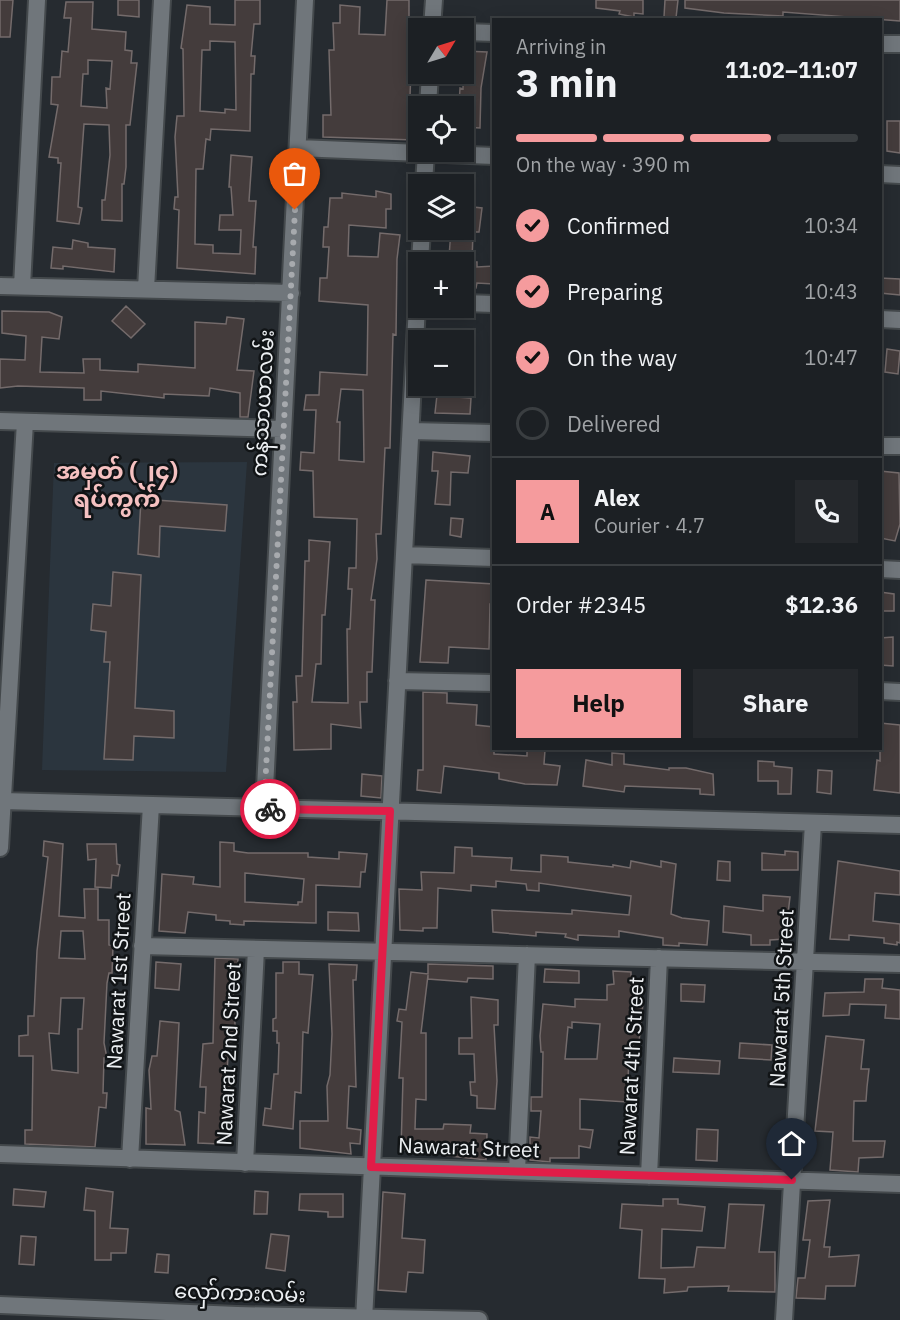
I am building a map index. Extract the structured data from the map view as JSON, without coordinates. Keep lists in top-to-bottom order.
{
  "streets": {
    "street": [
      "ကန်သာယာလမ်း",
      "Nawarat 1st Street",
      "Nawarat 5th Street",
      "Nawarat 2nd Street",
      "Nawarat 4th Street",
      "Nawarat Street",
      "လှော်ကားလမ်း"
    ]
  },
  "crossings": [
    ["Nawarat 1st Street", "Nawarat Street"],
    ["Nawarat 5th Street", "Nawarat Street"],
    ["Nawarat 2nd Street", "Nawarat Street"],
    ["Nawarat 4th Street", "Nawarat Street"]
  ],
  "districts": ["အမှတ် (၂၄) ရပ်ကွက်"],
  "north": "top right",
  "page": {
    "map_buttons": ["+", "−"],
    "heading": ["3 min", "Arriving in", "11:02–11:07"],
    "panel": [
      "Alex",
      "Courier · 4.7",
      "Order #2345",
      "$12.36"
    ],
    "bar": "On the way · 390 m",
    "list": [
      ["Confirmed", "10:34"],
      ["Preparing", "10:43"],
      ["On the way", "10:47"],
      "Delivered"
    ],
    "round": "A",
    "buttons": ["Help", "Share"]
  }
}
